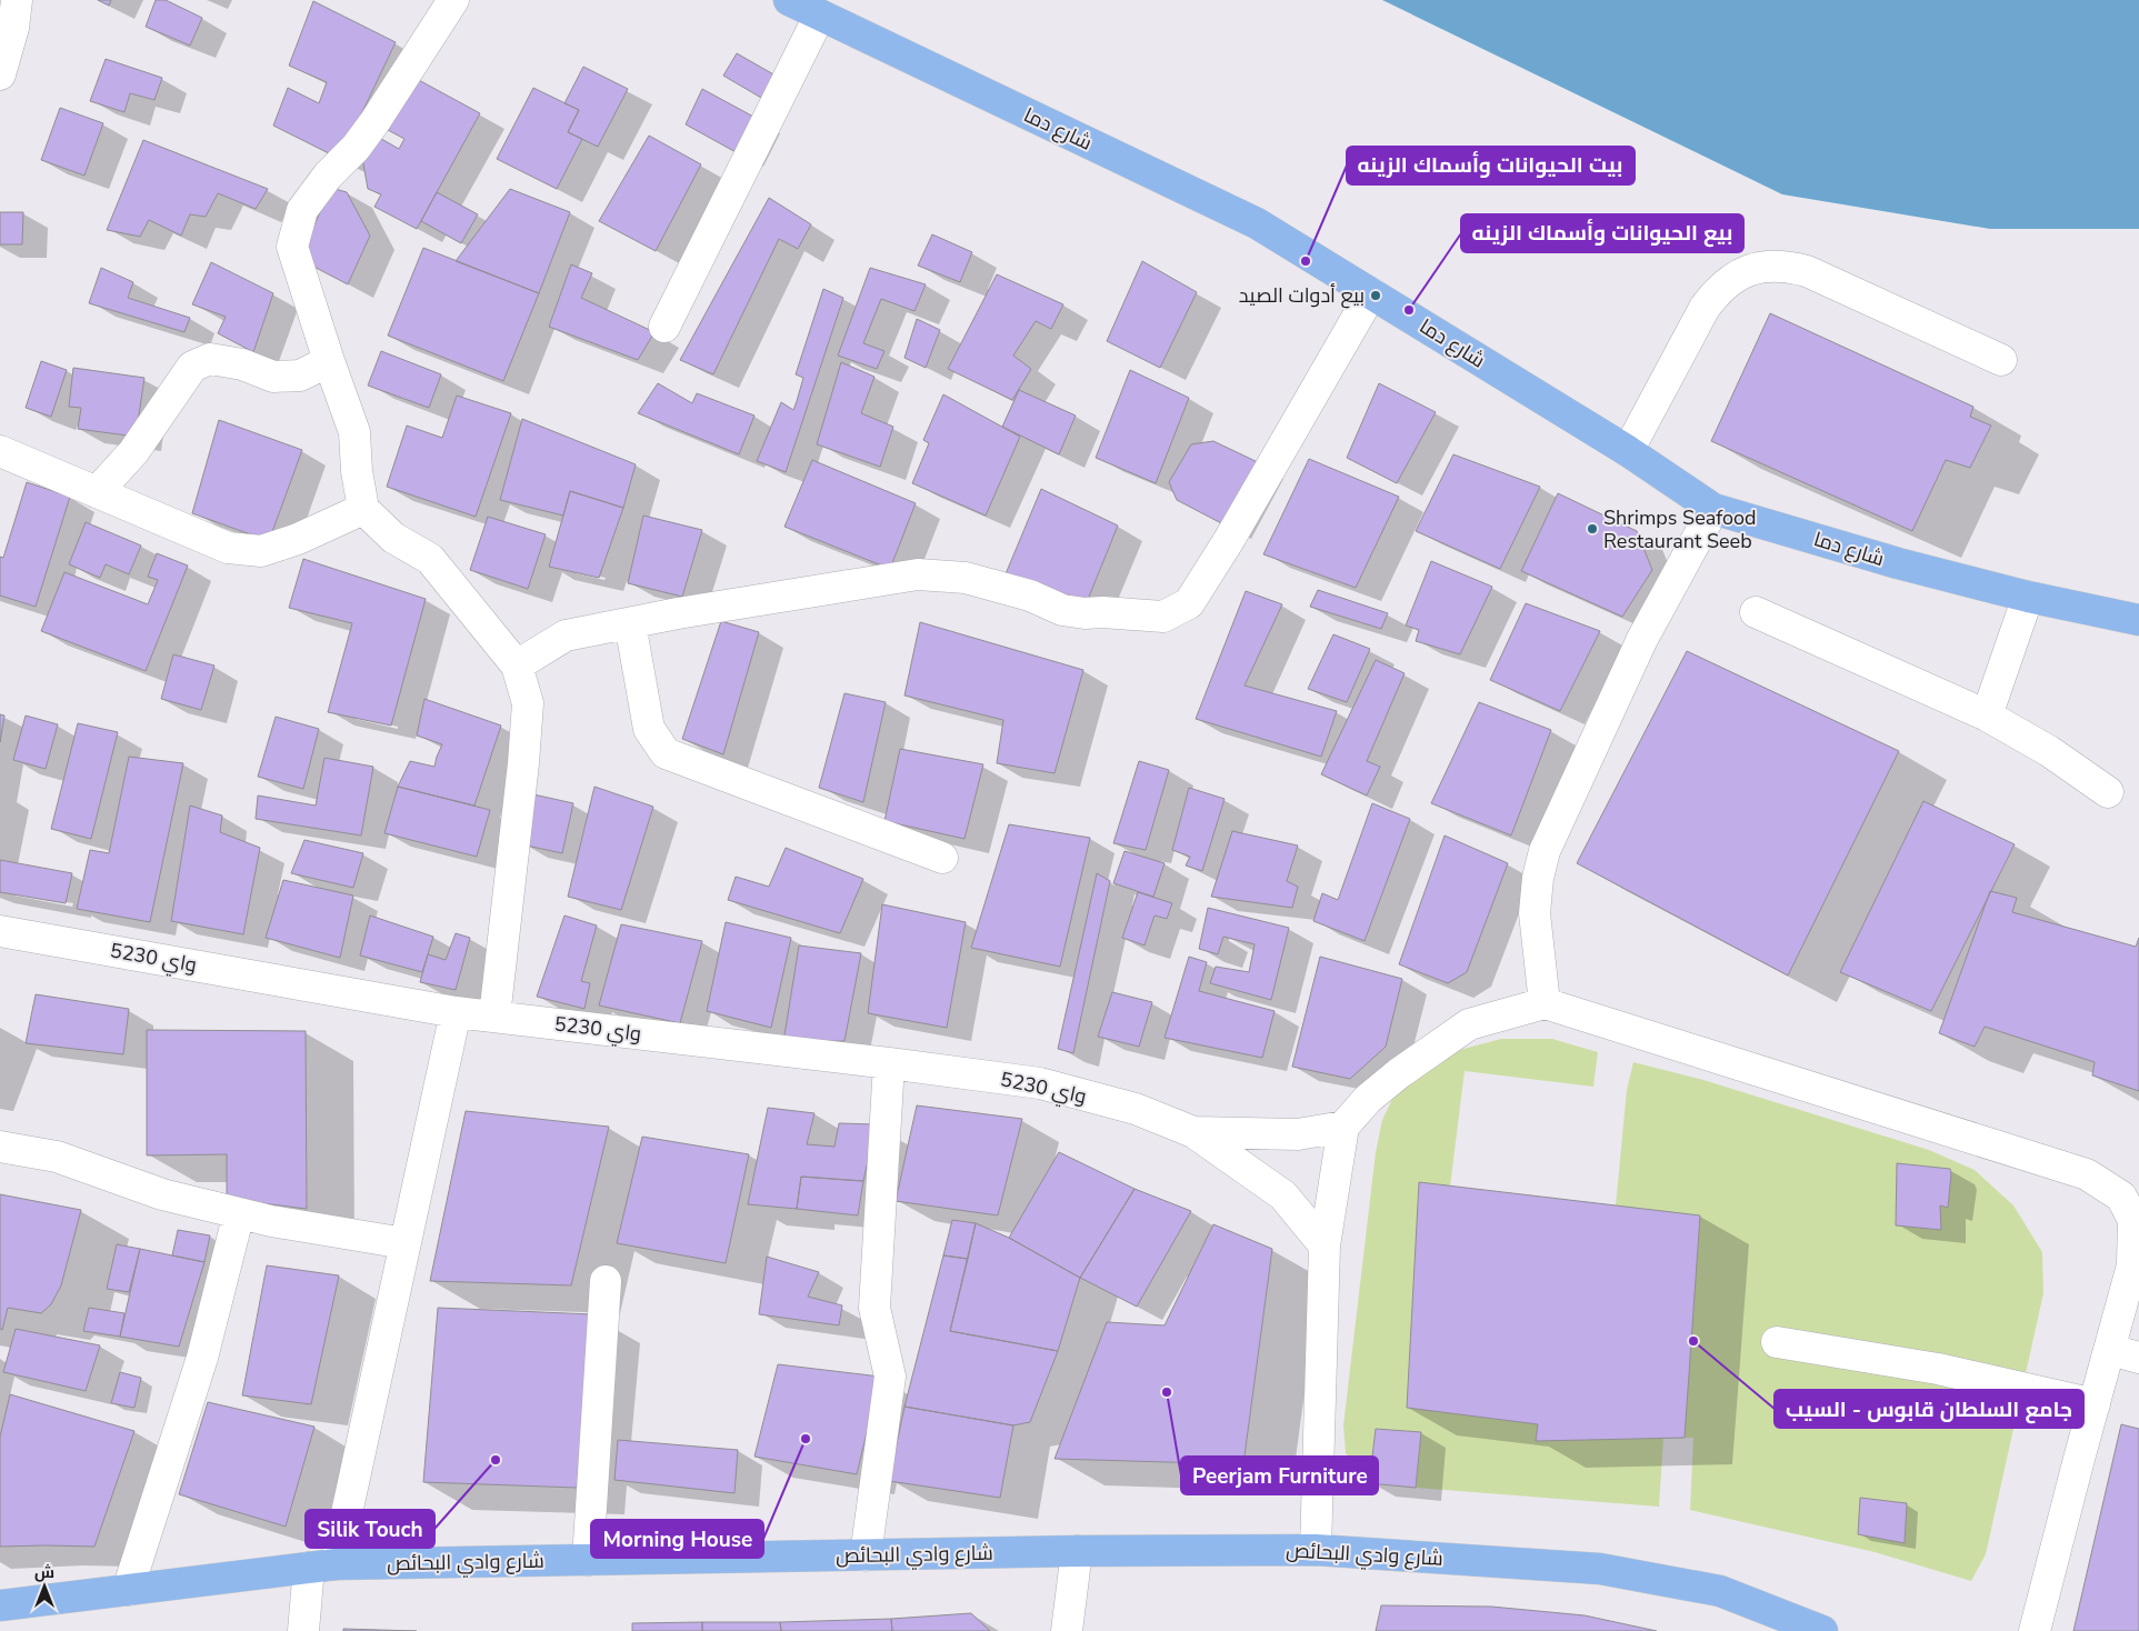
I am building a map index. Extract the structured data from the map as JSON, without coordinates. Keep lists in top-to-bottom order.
{
  "streets": {
    "main road": ["شارع دما", "شارع وادي البحائص"],
    "street": ["واي 5230"]
  },
  "places": [
    "بيت الحيوانات وأسماك الزينه",
    "بيع أدوات الصيد",
    "بيع الحيوانات وأسماك الزينه",
    "Shrimps Seafood Restaurant Seeb",
    "جامع السلطان قابوس - السيب",
    "Peerjam Furniture",
    "Morning House",
    "Silik Touch"
  ],
  "north": "top"
}
